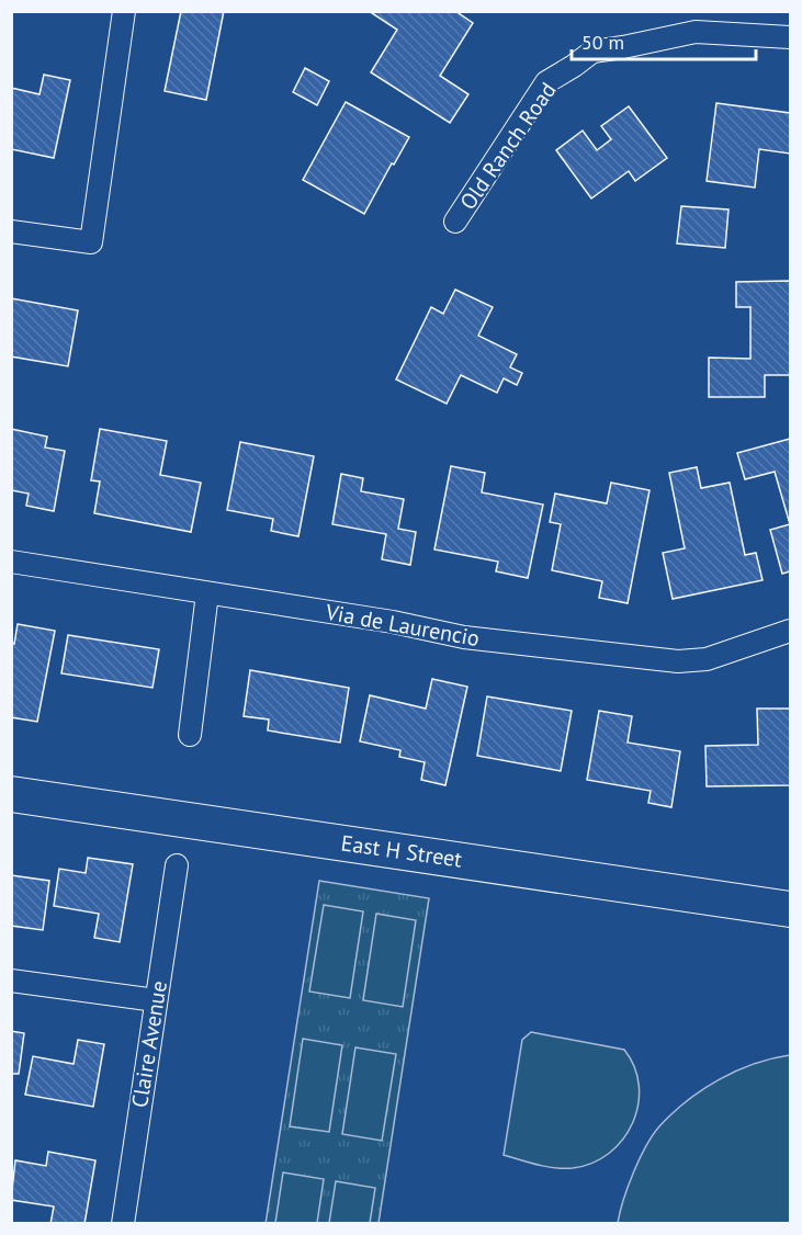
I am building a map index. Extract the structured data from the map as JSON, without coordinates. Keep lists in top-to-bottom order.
{
  "streets": {
    "main road": ["East H Street"],
    "street": ["Old Ranch Road", "Via de Laurencio", "Claire Avenue"]
  },
  "scale_bar": "50 m"
}
